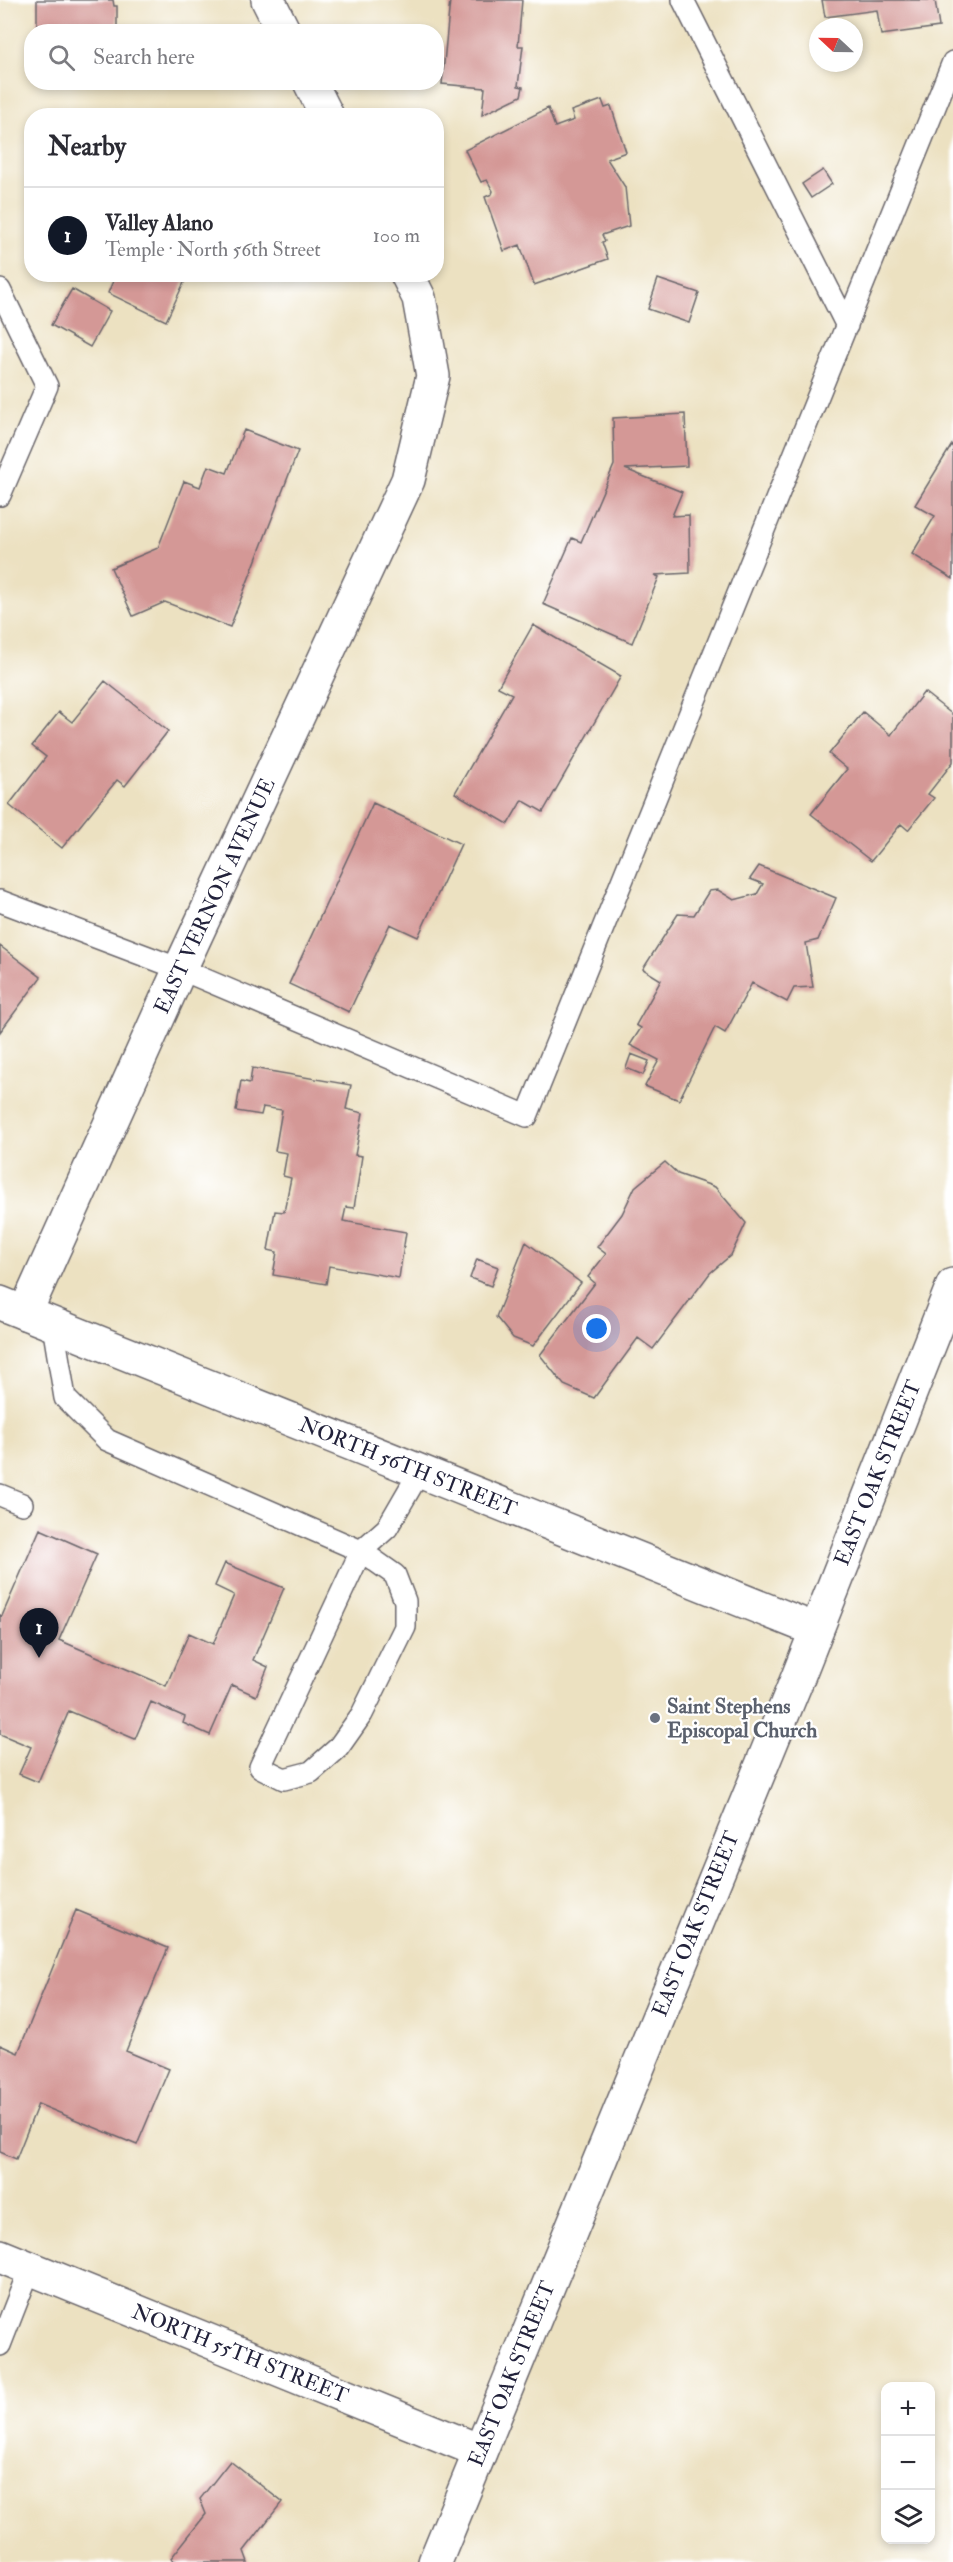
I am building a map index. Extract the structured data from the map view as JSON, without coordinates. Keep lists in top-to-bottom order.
{
  "streets": {
    "street": [
      "EAST VERNON AVENUE",
      "NORTH 56TH STREET",
      "EAST OAK STREET",
      "NORTH 55TH STREET"
    ]
  },
  "crossings": [
    ["EAST VERNON AVENUE", "NORTH 56TH STREET"],
    ["NORTH 56TH STREET", "EAST OAK STREET"],
    ["EAST OAK STREET", "NORTH 55TH STREET"]
  ],
  "places": ["Saint Stephens Episcopal Church"],
  "north": "left",
  "page": {
    "search": "Search here",
    "heading": "Nearby",
    "list": [
      {
        "mark": "1",
        "name": "Valley Alano",
        "note": "Temple · North 56th Street",
        "value": "100 m"
      }
    ],
    "pins": "1",
    "map_buttons": ["+", "−"]
  }
}
